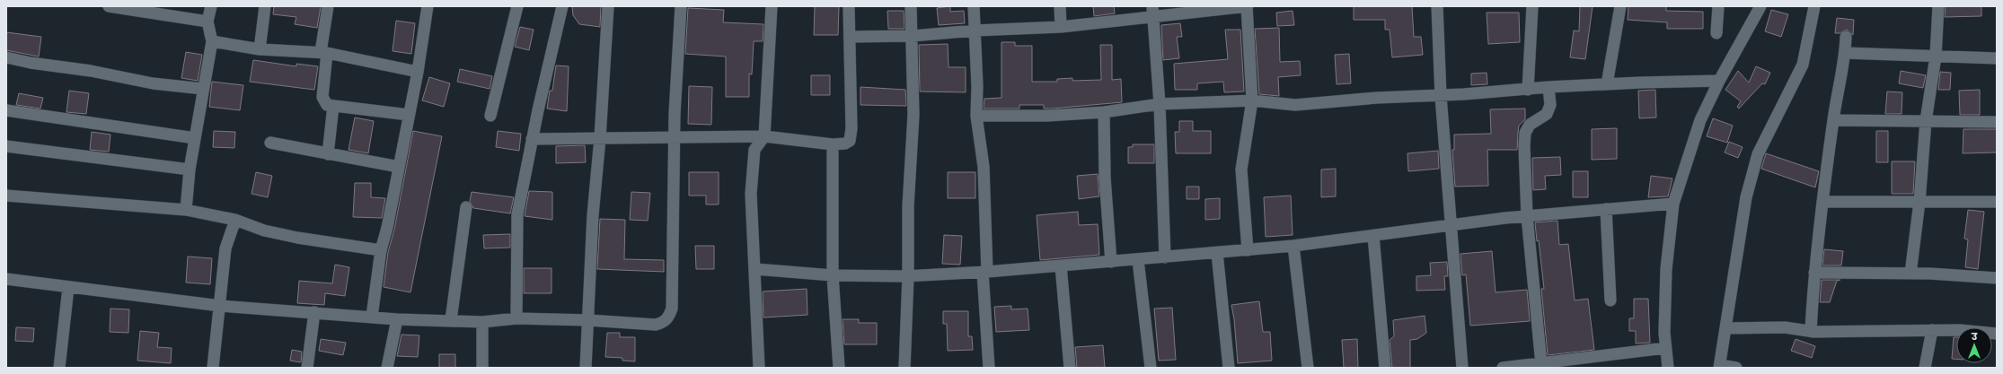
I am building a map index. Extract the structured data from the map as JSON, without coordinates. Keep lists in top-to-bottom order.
{
  "north": "top"
}
